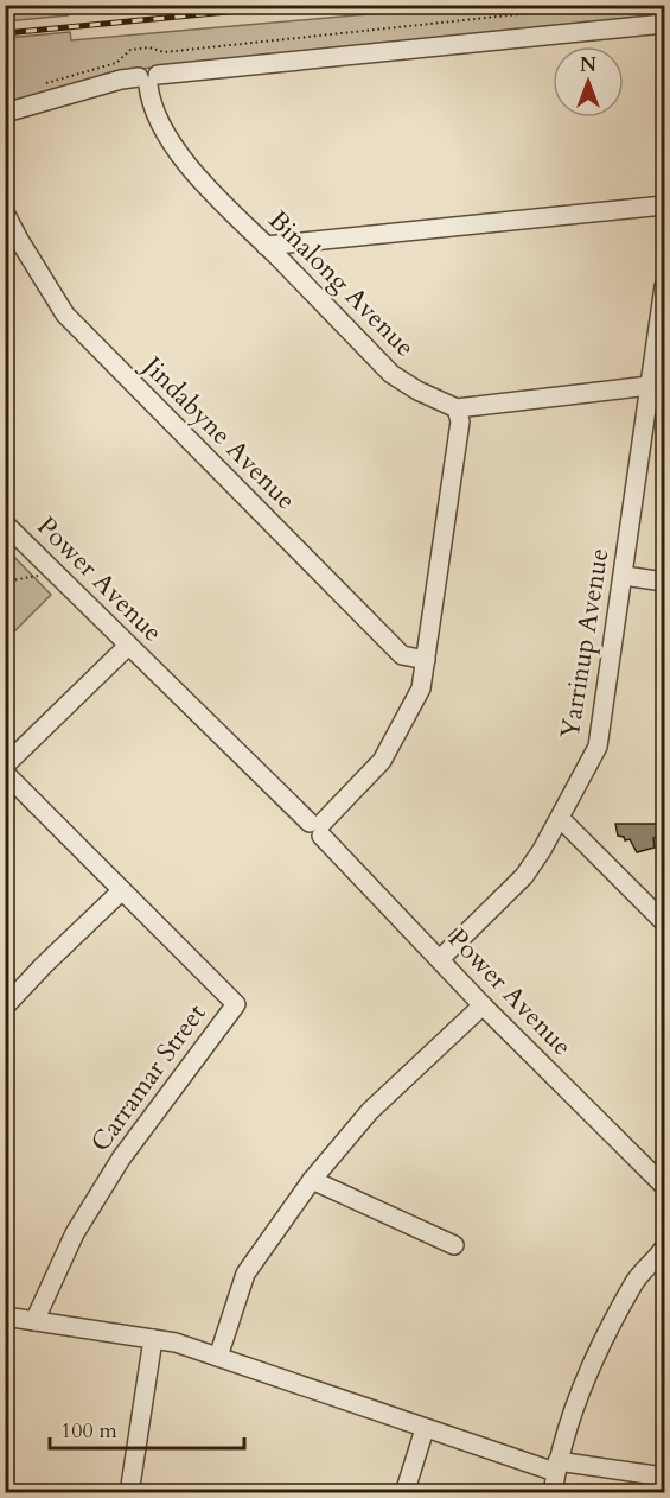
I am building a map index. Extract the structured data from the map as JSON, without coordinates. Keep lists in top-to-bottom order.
{
  "streets": {
    "street": [
      "Binalong Avenue",
      "Jindabyne Avenue",
      "Power Avenue",
      "Yarrinup Avenue",
      "Carramar Street"
    ]
  },
  "crossings": [
    ["Power Avenue", "Yarrinup Avenue"]
  ],
  "scale_bar": "100 m",
  "north": "top"
}
